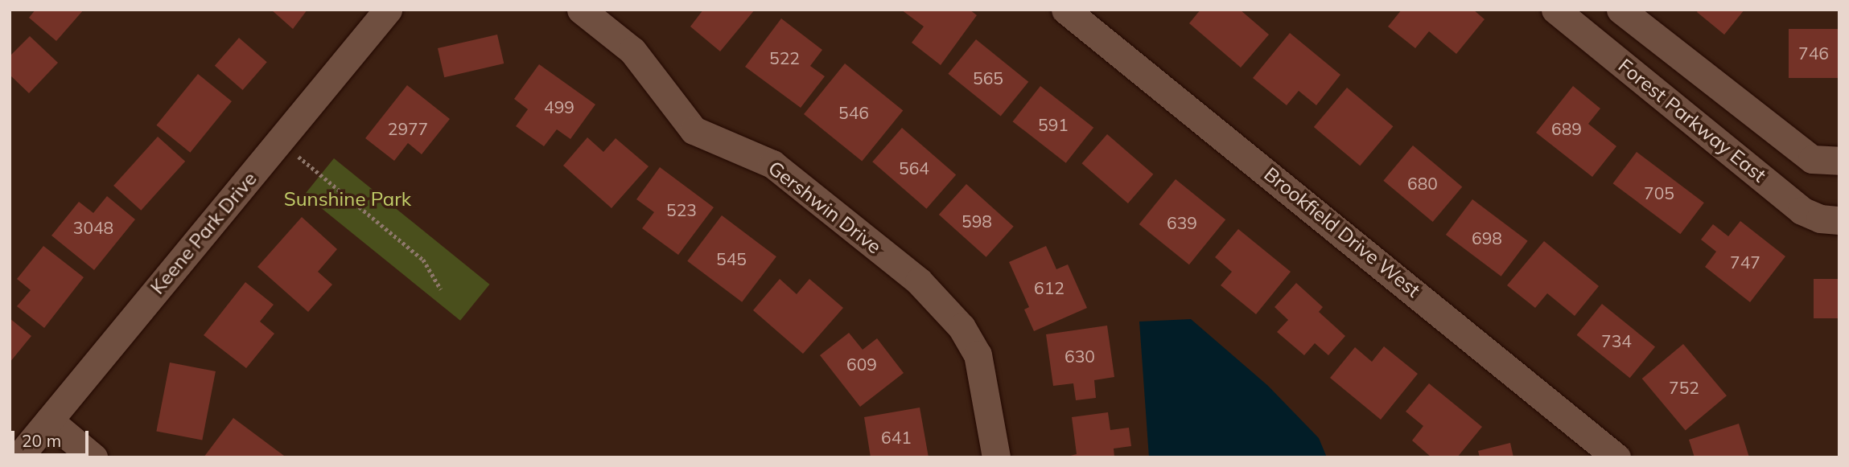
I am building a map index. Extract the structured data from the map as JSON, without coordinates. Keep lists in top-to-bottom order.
{
  "streets": {
    "street": [
      "Forest Parkway East",
      "Gershwin Drive",
      "Brookfield Drive West",
      "Keene Park Drive"
    ]
  },
  "parks": ["Sunshine Park"],
  "house_numbers": [
    "746",
    "522",
    "565",
    "499",
    "546",
    "591",
    "2977",
    "689",
    "564",
    "680",
    "705",
    "523",
    "598",
    "639",
    "3048",
    "698",
    "545",
    "747",
    "612",
    "734",
    "630",
    "609",
    "752",
    "641"
  ],
  "scale_bar": "20 m"
}
